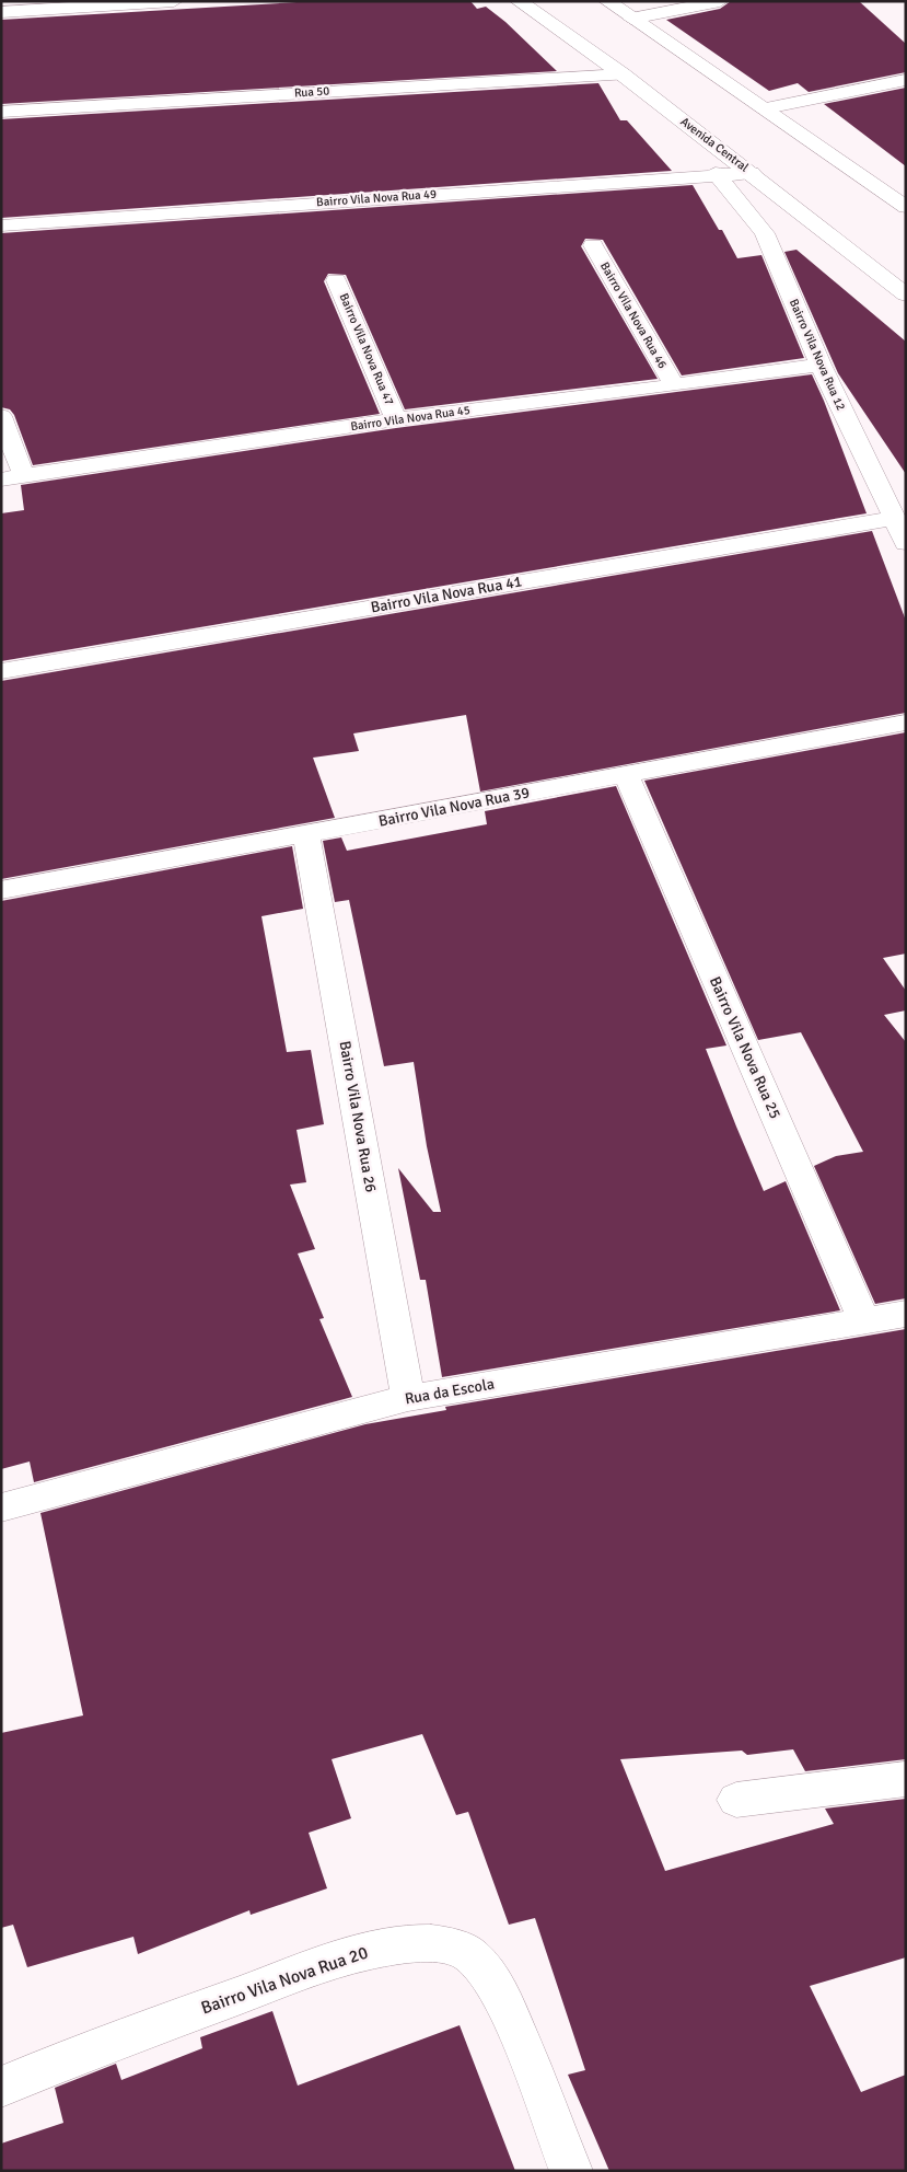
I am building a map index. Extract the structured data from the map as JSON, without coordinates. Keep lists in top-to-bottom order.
{
  "streets": {
    "street": [
      "Rua 50",
      "Avenida Central",
      "Bairro Vila Nova Rua 49",
      "Bairro Vila Nova Rua 46",
      "Bairro Vila Nova Rua 47",
      "Bairro Vila Nova Rua 12",
      "Bairro Vila Nova Rua 45",
      "Bairro Vila Nova Rua 41",
      "Bairro Vila Nova Rua 39",
      "Bairro Vila Nova Rua 25",
      "Bairro Vila Nova Rua 26",
      "Rua da Escola",
      "Bairro Vila Nova Rua 20"
    ]
  },
  "crossings": [
    ["Rua 50", "Avenida Central"],
    ["Avenida Central", "Bairro Vila Nova Rua 49"],
    ["Bairro Vila Nova Rua 49", "Bairro Vila Nova Rua 12"],
    ["Bairro Vila Nova Rua 46", "Bairro Vila Nova Rua 45"],
    ["Bairro Vila Nova Rua 47", "Bairro Vila Nova Rua 45"],
    ["Bairro Vila Nova Rua 12", "Bairro Vila Nova Rua 45"],
    ["Bairro Vila Nova Rua 12", "Bairro Vila Nova Rua 41"],
    ["Bairro Vila Nova Rua 39", "Bairro Vila Nova Rua 25"],
    ["Bairro Vila Nova Rua 39", "Bairro Vila Nova Rua 26"],
    ["Bairro Vila Nova Rua 25", "Rua da Escola"],
    ["Bairro Vila Nova Rua 26", "Rua da Escola"]
  ]
}
